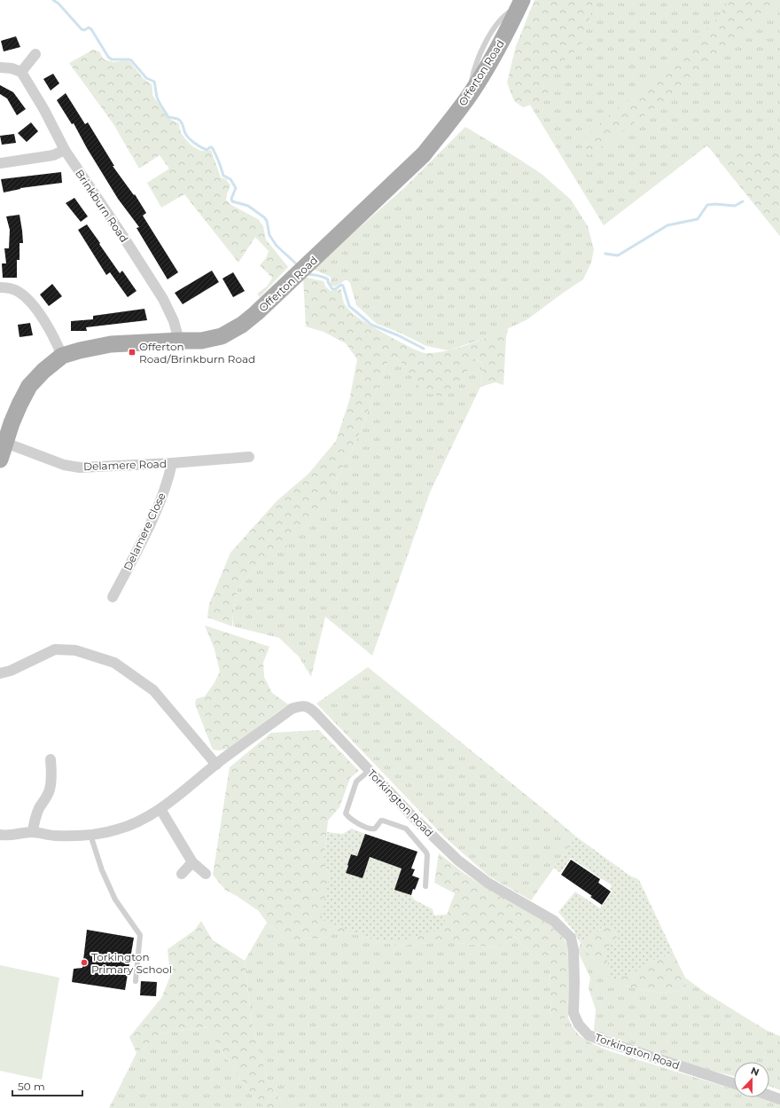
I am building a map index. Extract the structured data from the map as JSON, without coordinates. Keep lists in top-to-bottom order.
{
  "streets": {
    "main road": ["Offerton Road"],
    "street": [
      "Brinkburn Road",
      "Delamere Road",
      "Delamere Close",
      "Torkington Road"
    ]
  },
  "crossings": [
    ["Offerton Road", "Brinkburn Road"],
    ["Offerton Road", "Delamere Road"],
    ["Delamere Road", "Delamere Close"]
  ],
  "places": {
    "transit": ["Offerton Road/Brinkburn Road"],
    "other": ["Torkington Primary School"]
  },
  "scale_bar": "50 m",
  "north": "top"
}
